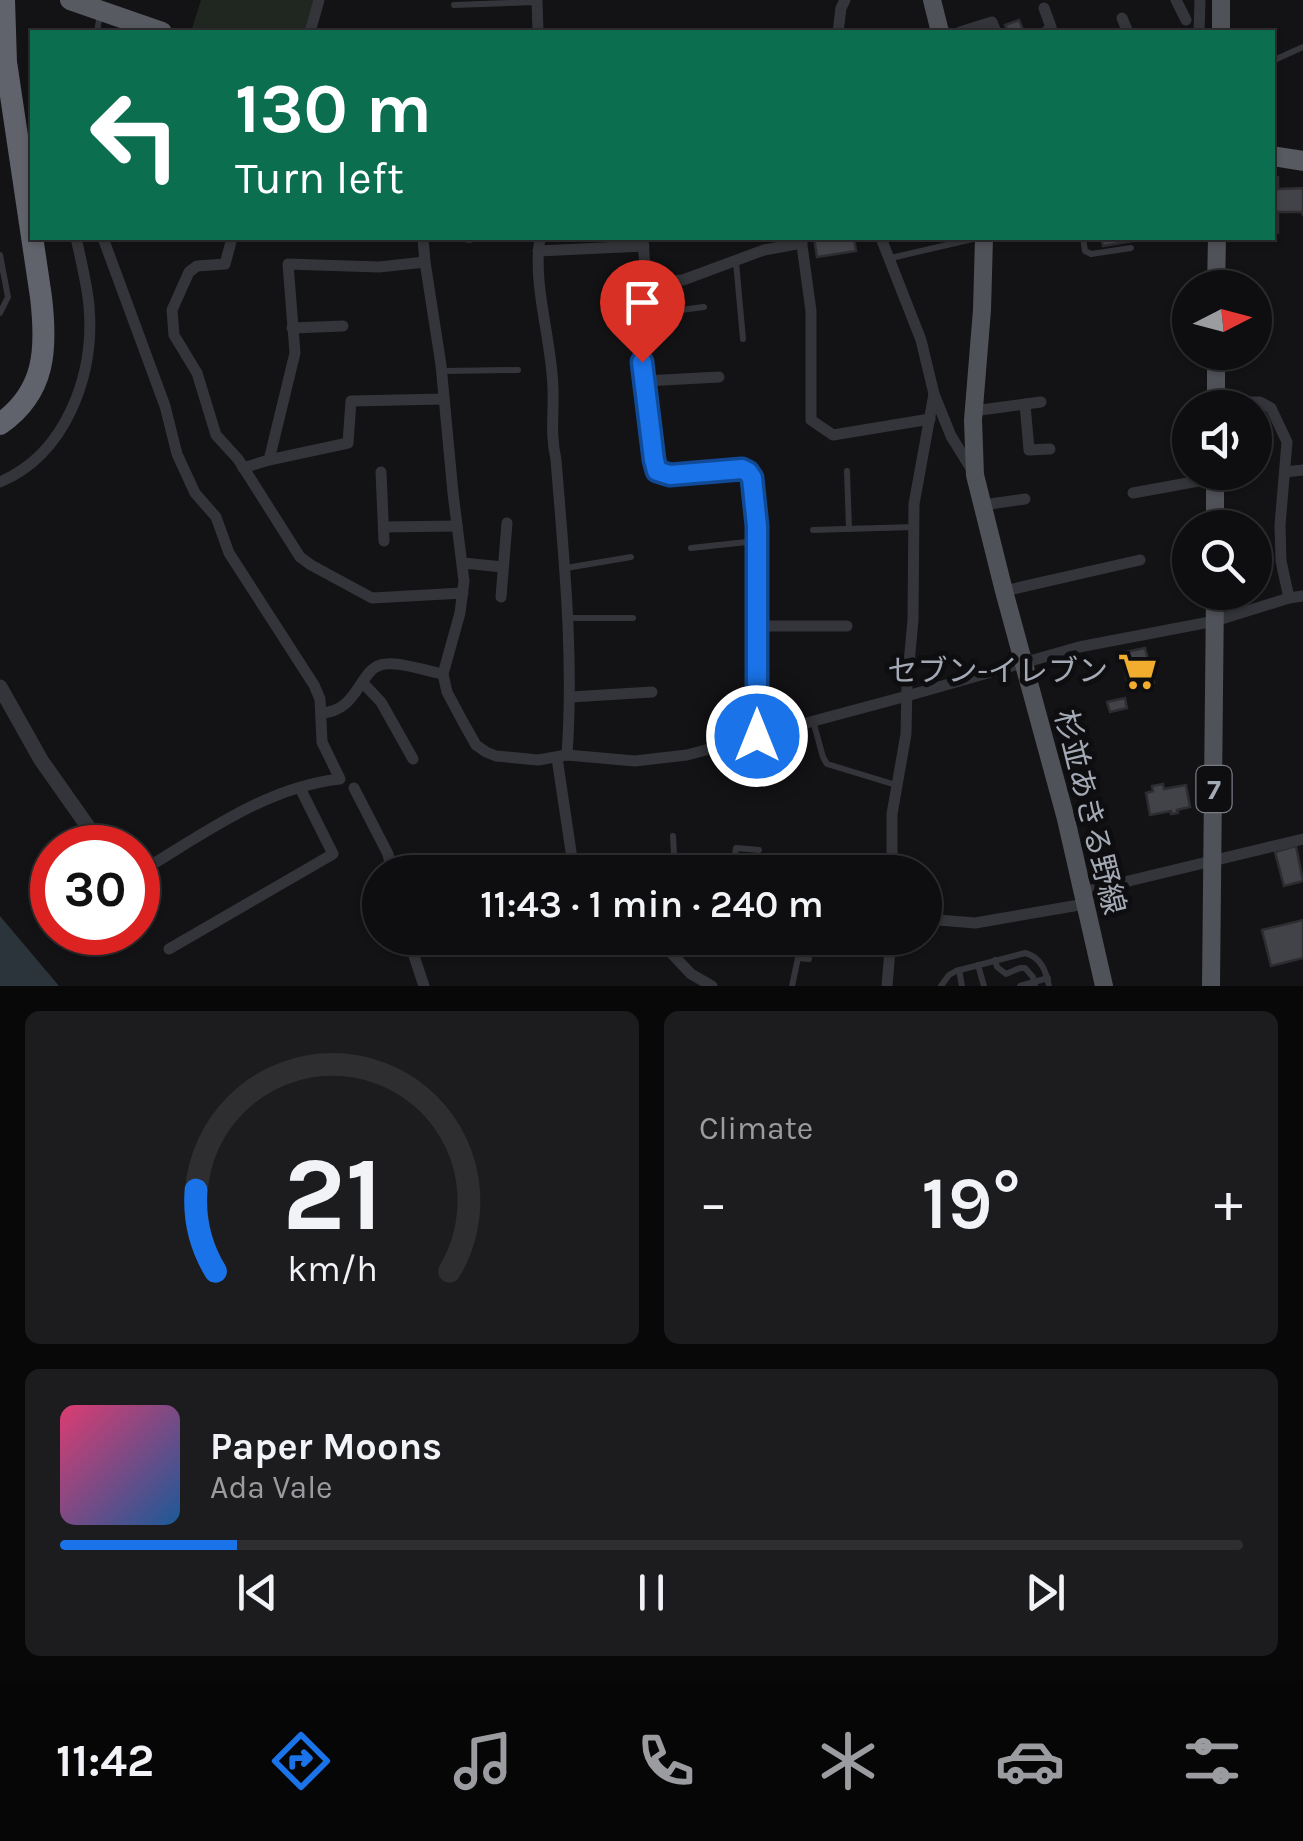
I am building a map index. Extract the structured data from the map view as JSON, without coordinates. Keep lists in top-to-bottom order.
{
  "streets": {
    "main road": ["7", "杉並あきる野線"]
  },
  "places": {
    "supermarket": ["セブン-イレブン"]
  },
  "north": "right",
  "page": {
    "turn": ["130 m", "Turn left"],
    "limit": "30",
    "trip": "11:43 · 1 min · 240 m",
    "tile": "Climate",
    "heat": ["−", "19°", "+"],
    "song": ["Paper Moons", "Ada Vale"],
    "tabs": "11:42",
    "gauge": ["21", "km/h"]
  }
}
